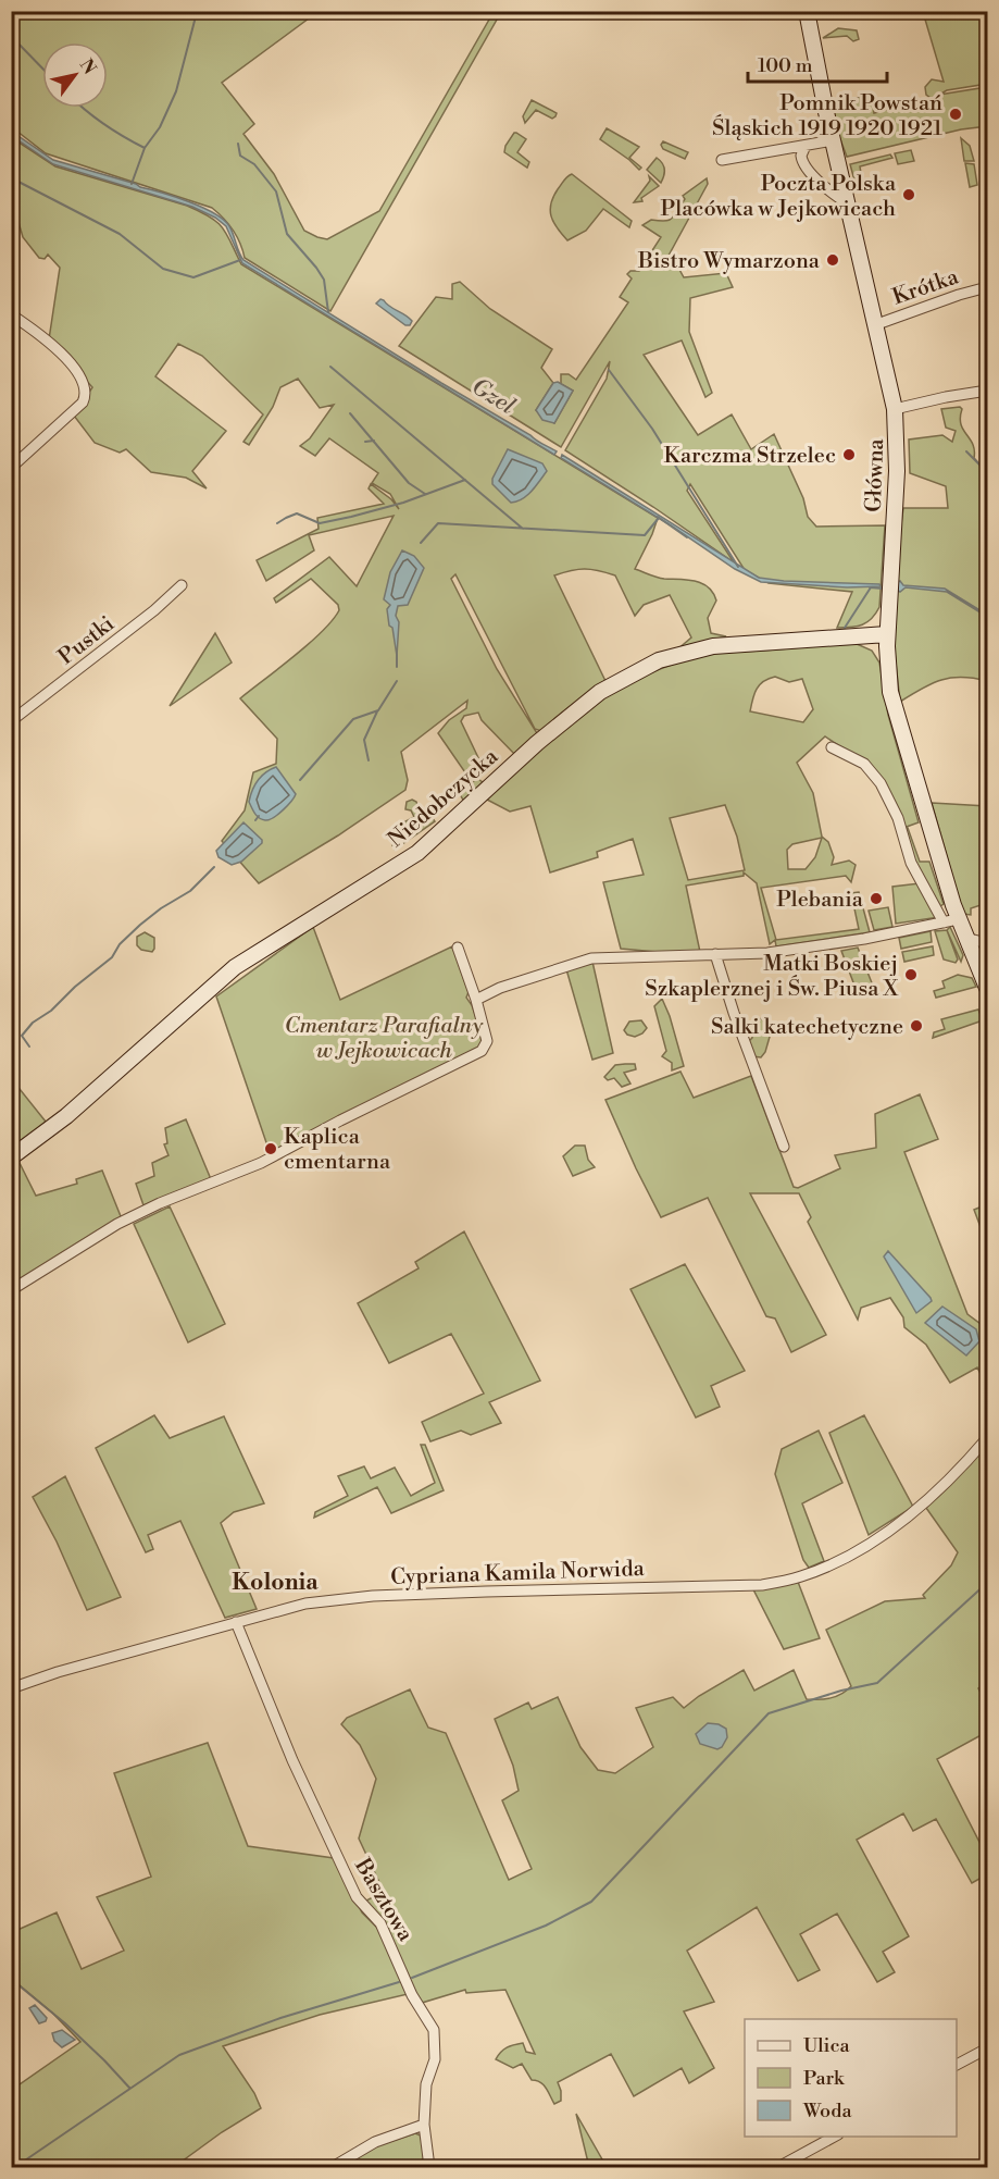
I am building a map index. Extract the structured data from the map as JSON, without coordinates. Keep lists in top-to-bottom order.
{
  "streets": {
    "street": [
      "Krótka",
      "Główna",
      "Pustki",
      "Niedobczycka",
      "Cypriana Kamila Norwida",
      "Basztowa"
    ]
  },
  "crossings": [
    ["Krótka", "Główna"],
    ["Główna", "Niedobczycka"],
    ["Cypriana Kamila Norwida", "Basztowa"]
  ],
  "districts": ["Kolonia"],
  "water": ["Gzel"],
  "parks": ["Cmentarz Parafialny w Jejkowicach"],
  "places": [
    "Pomnik Powstań Śląskich 1919 1920 1921",
    "Poczta Polska Placówka w Jejkowicach",
    "Bistro Wymarzona",
    "Karczma Strzelec",
    "Plebania",
    "Matki Boskiej Szkaplerznej i Św. Piusa X",
    "Salki katechetyczne",
    "Kaplica cmentarna"
  ],
  "legend": ["Ulica", "Park", "Woda"],
  "scale_bar": "100 m",
  "north": "top right"
}
